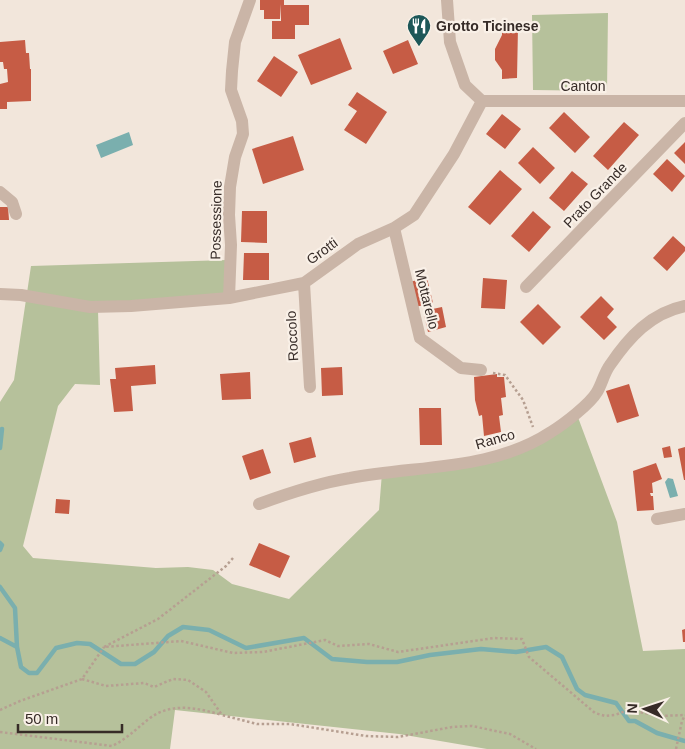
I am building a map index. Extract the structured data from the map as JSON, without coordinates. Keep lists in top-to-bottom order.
{
  "streets": {
    "street": [
      "Canton",
      "Prato Grande",
      "Possessione",
      "Grotti",
      "Mottarello",
      "Roccolo",
      "Ranco"
    ]
  },
  "crossings": [
    ["Canton", "Grotti"],
    ["Possessione", "Grotti"],
    ["Grotti", "Mottarello"],
    ["Grotti", "Roccolo"]
  ],
  "places": {
    "restaurant": ["Grotto Ticinese"]
  },
  "scale_bar": "50 m",
  "north": "left"
}
